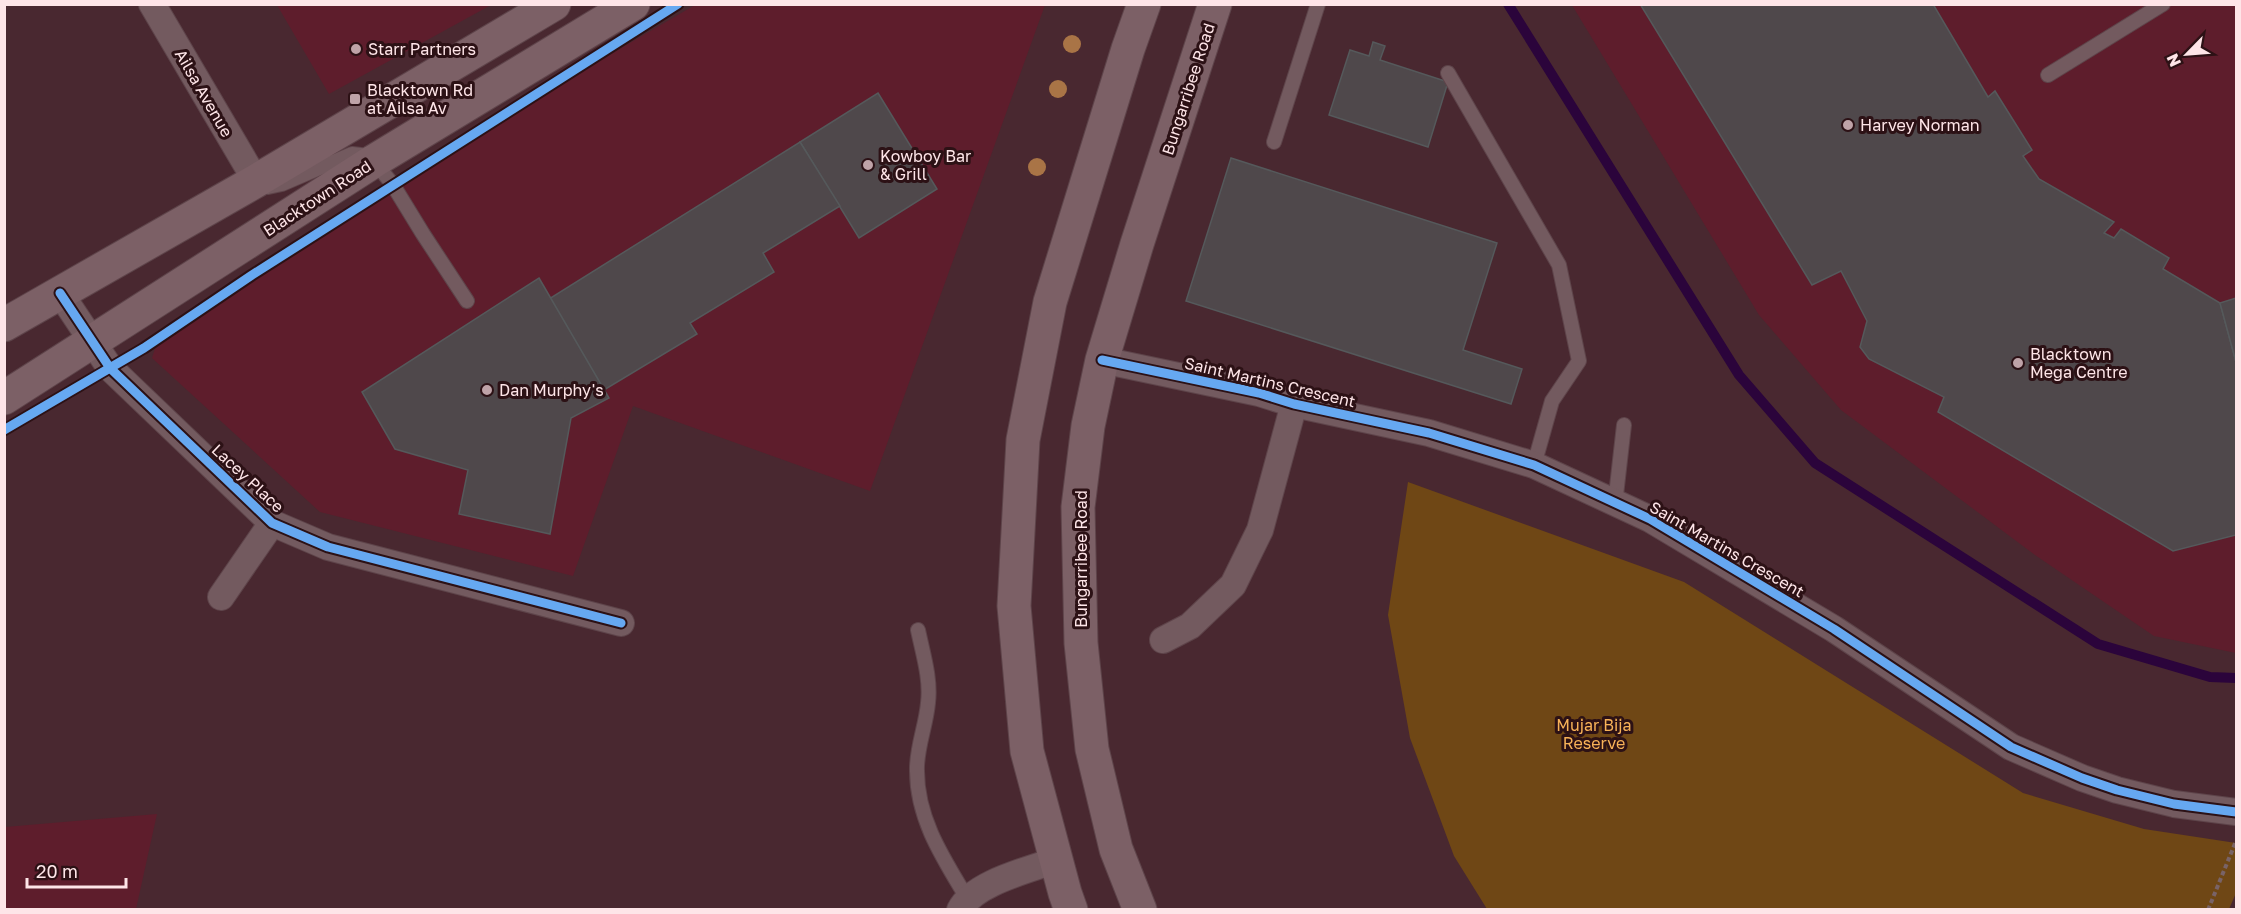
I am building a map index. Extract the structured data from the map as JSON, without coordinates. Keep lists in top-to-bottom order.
{
  "streets": {
    "main road": ["Bungarribee Road", "Blacktown Road"],
    "street": ["Ailsa Avenue", "Saint Martins Crescent", "Lacey Place"]
  },
  "crossings": [
    ["Bungarribee Road", "Saint Martins Crescent"],
    ["Blacktown Road", "Lacey Place"]
  ],
  "parks": ["Mujar Bija Reserve"],
  "places": {
    "other": [
      "Starr Partners",
      "Harvey Norman",
      "Kowboy Bar & Grill",
      "Blacktown Mega Centre",
      "Dan Murphy's"
    ],
    "transit": ["Blacktown Rd at Ailsa Av"]
  },
  "scale_bar": "20 m",
  "north": "bottom left"
}
